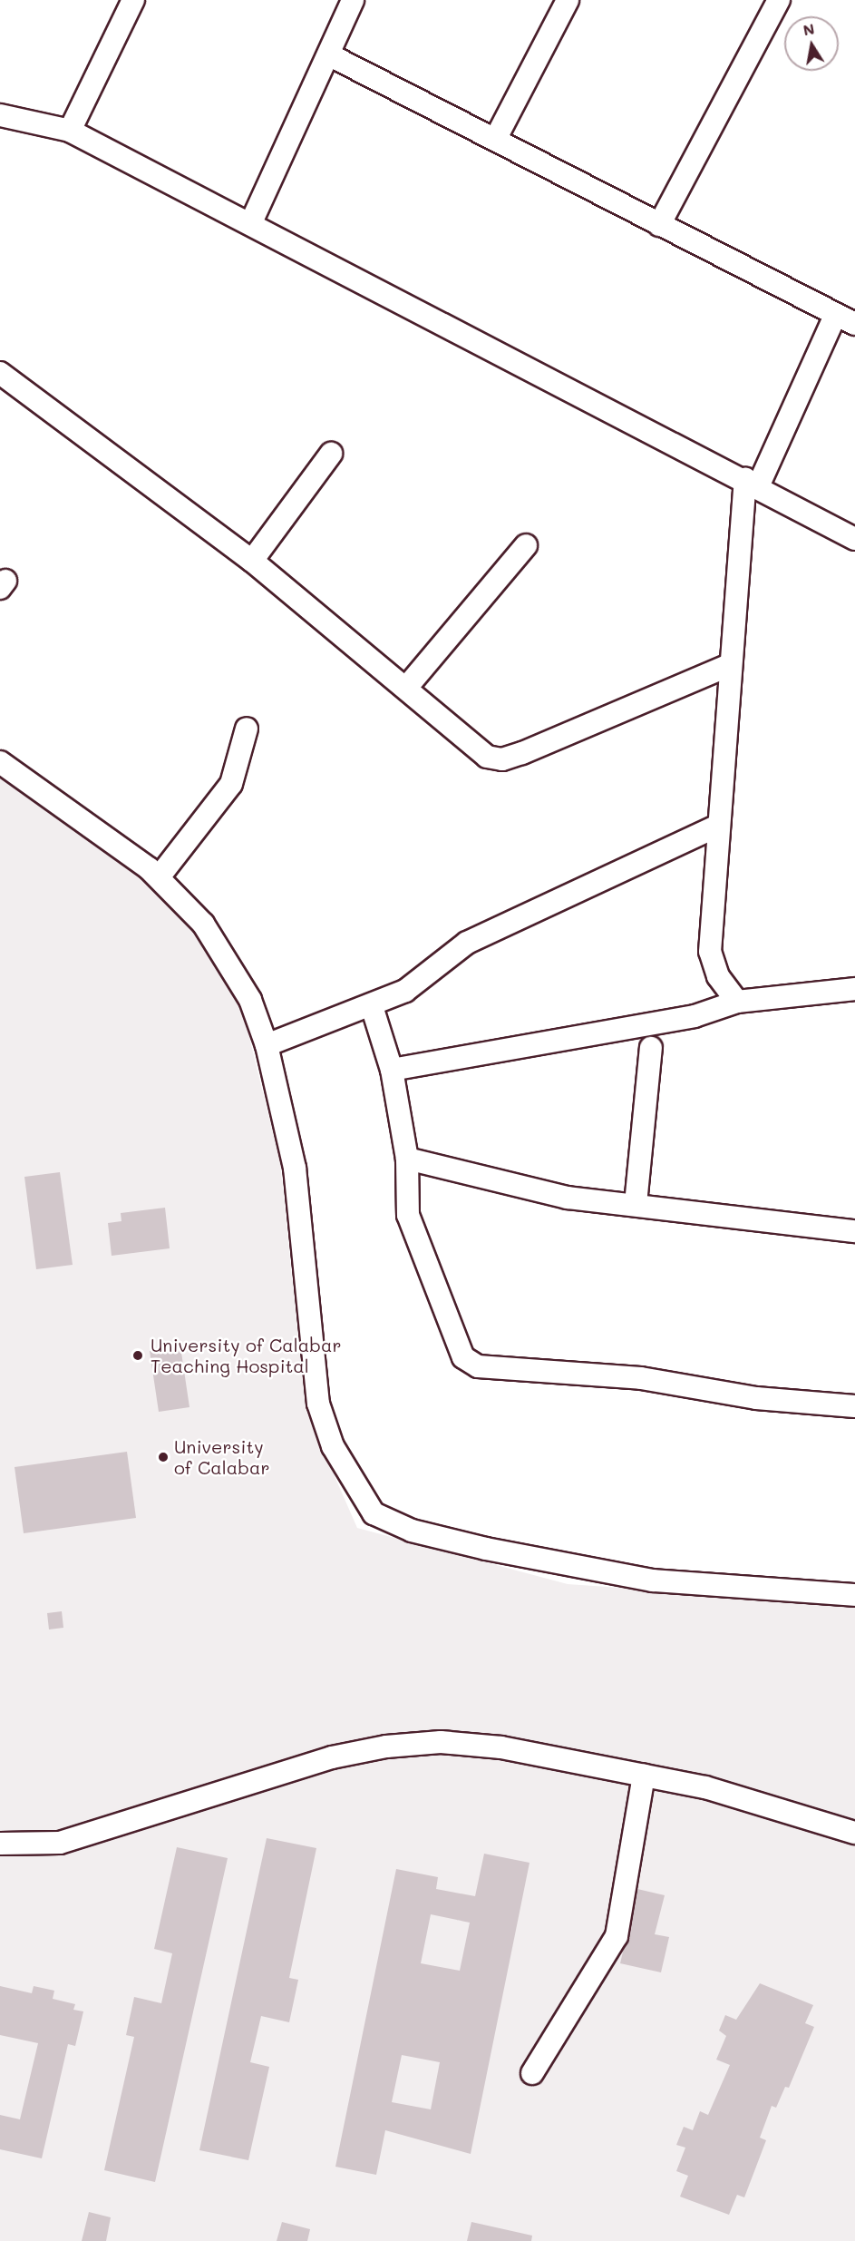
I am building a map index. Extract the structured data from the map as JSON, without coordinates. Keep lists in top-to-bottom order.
{
  "places": ["University of Calabar Teaching Hospital", "University of Calabar"],
  "north": "top"
}
